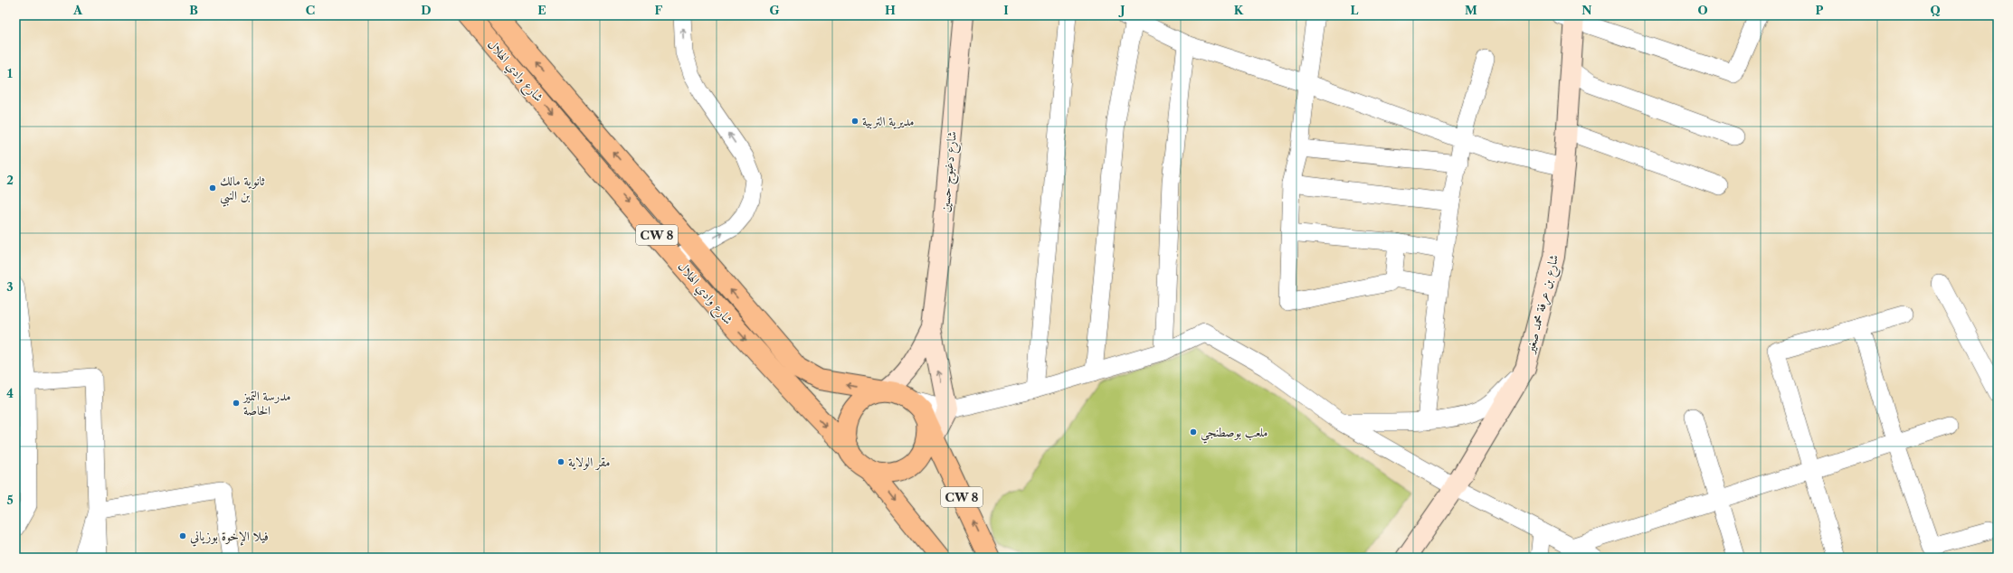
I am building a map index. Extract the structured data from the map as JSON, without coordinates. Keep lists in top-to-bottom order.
{
  "streets": {
    "main road": ["شارع وادي الهلال", "CW 8"],
    "street": ["شارع دغبوج حسين", "شارع بن عرفة محمد صغير"]
  },
  "crossings": [
    ["شارع وادي الهلال", "CW 8"]
  ],
  "places": [
    "مديرية التربية",
    "ثانوية مالك بن النبي",
    "مدرسة التميز الخاصة",
    "ملعب بوصطنجي",
    "مقر الولاية",
    "فيلا الإخوة بوزياني"
  ],
  "grid": {
    "columns": [
      "A",
      "B",
      "C",
      "D",
      "E",
      "F",
      "G",
      "H",
      "I",
      "J",
      "K",
      "L",
      "M",
      "N",
      "O",
      "P",
      "Q"
    ],
    "rows": [
      "1",
      "2",
      "3",
      "4",
      "5"
    ]
  }
}
